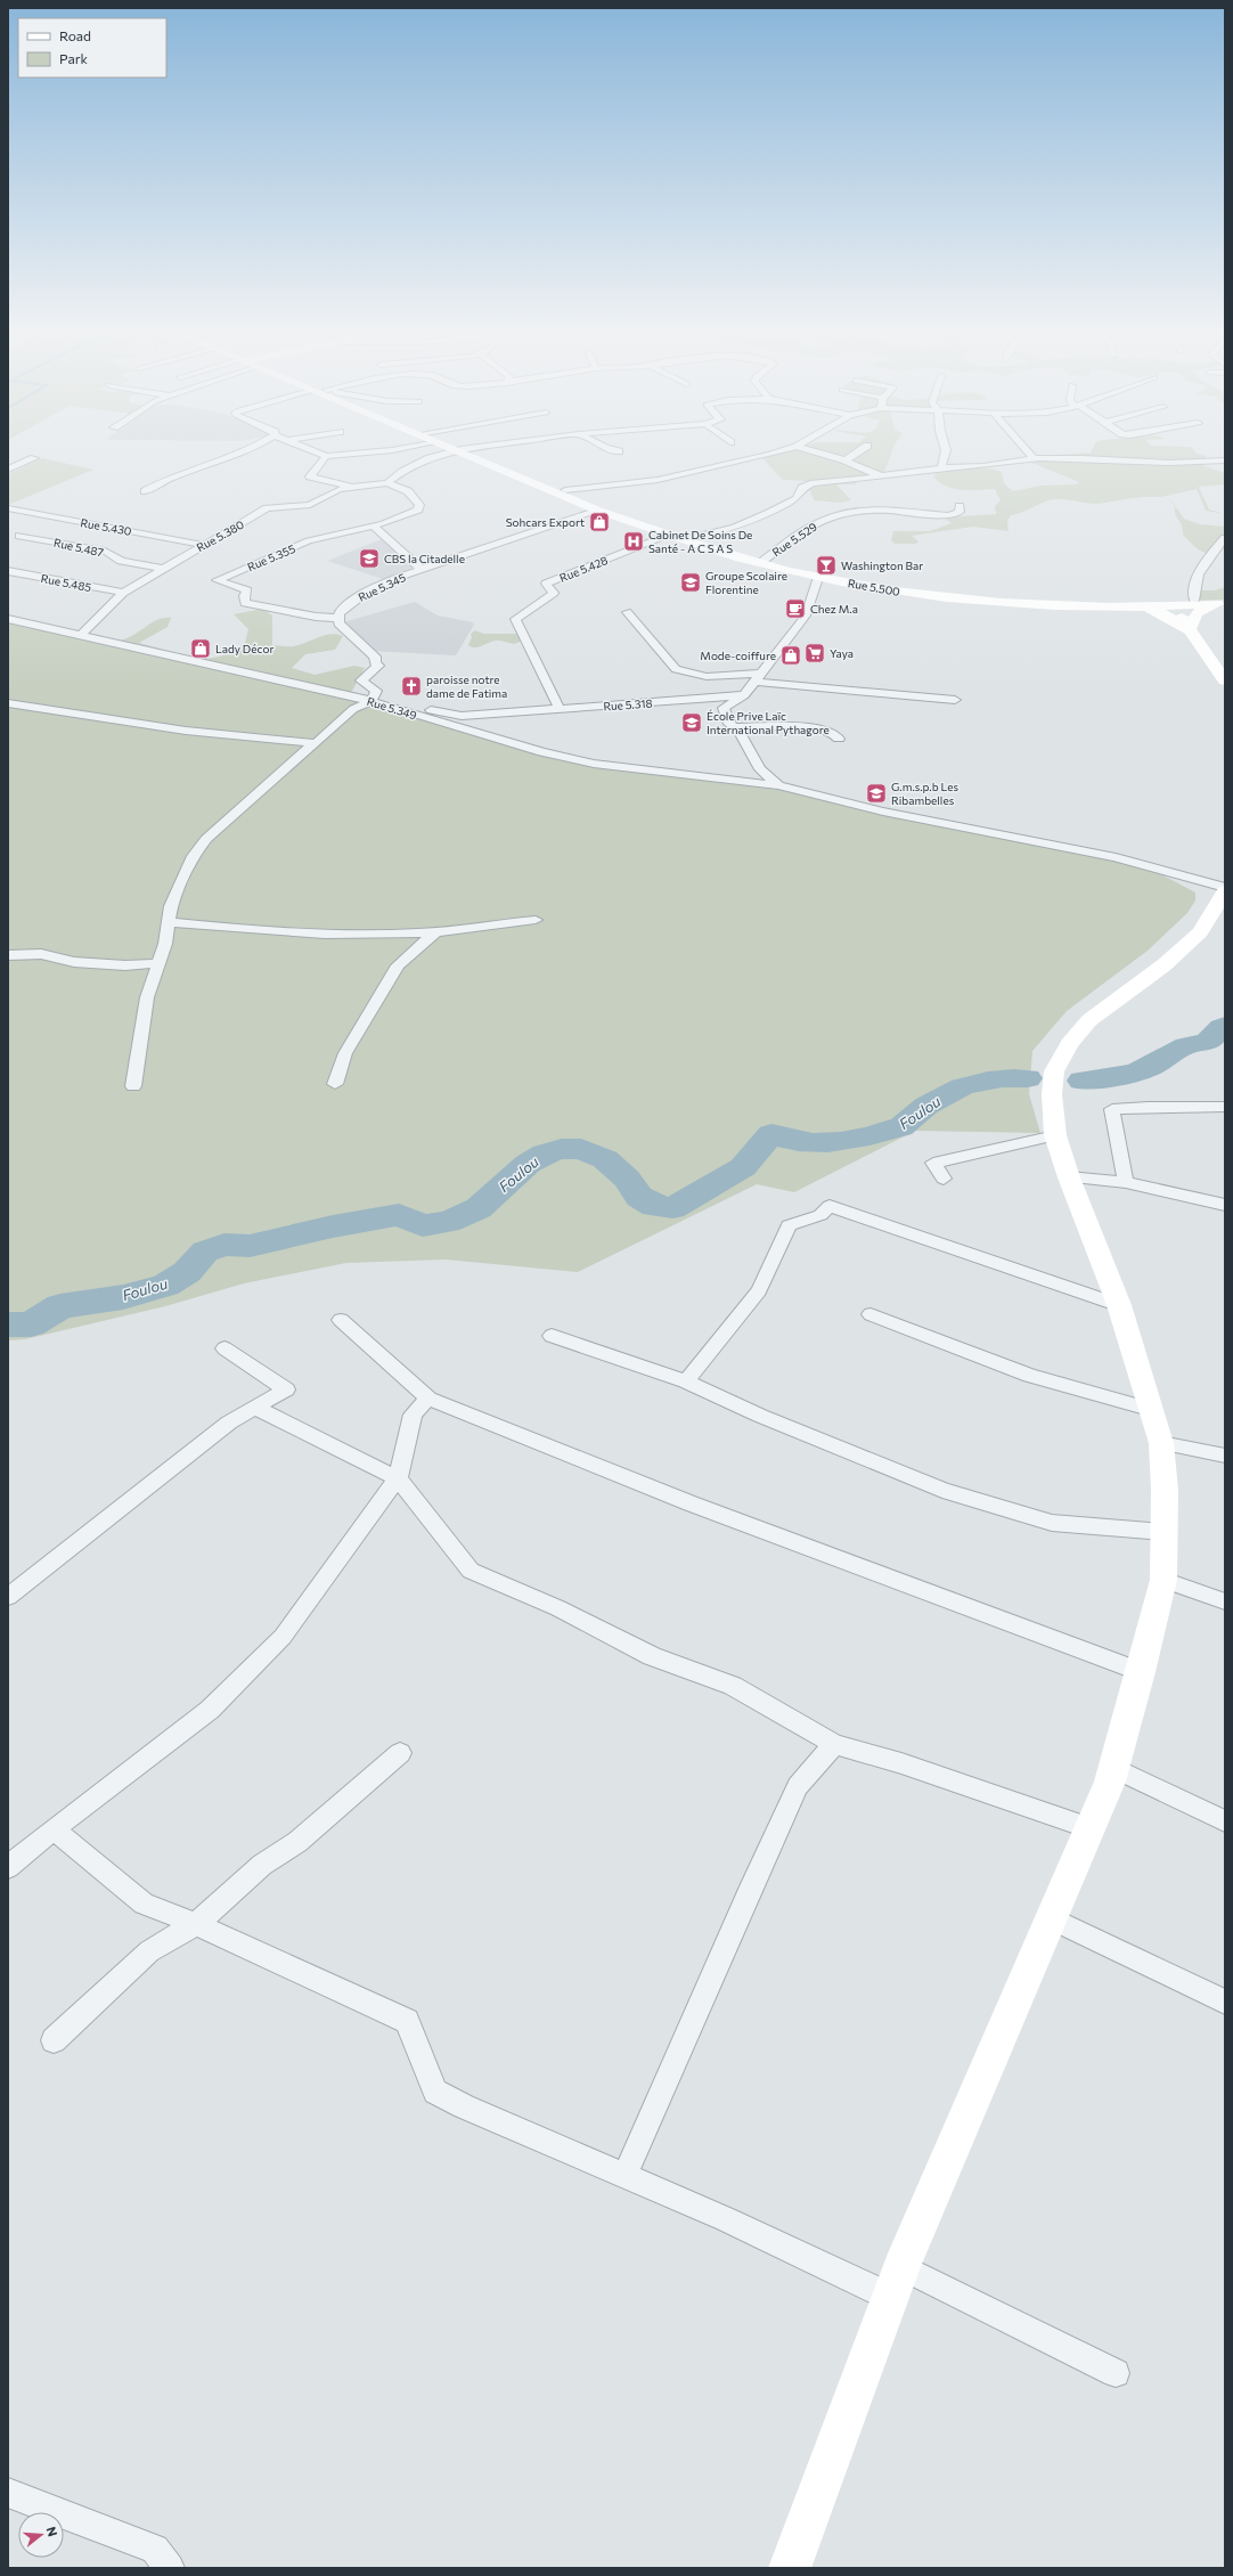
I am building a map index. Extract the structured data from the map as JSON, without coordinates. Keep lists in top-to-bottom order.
{
  "streets": {
    "main road": ["Rue 5.500"],
    "street": [
      "Rue 5.430",
      "Rue 5.380",
      "Rue 5.529",
      "Rue 5.487",
      "Rue 5.355",
      "Rue 5.428",
      "Rue 5.485",
      "Rue 5.345",
      "Rue 5.318",
      "Rue 5.349"
    ]
  },
  "crossings": [
    ["Rue 5.430", "Rue 5.380"],
    ["Rue 5.430", "Rue 5.487"],
    ["Rue 5.380", "Rue 5.487"],
    ["Rue 5.380", "Rue 5.355"],
    ["Rue 5.380", "Rue 5.485"],
    ["Rue 5.380", "Rue 5.349"],
    ["Rue 5.529", "Rue 5.500"],
    ["Rue 5.355", "Rue 5.345"],
    ["Rue 5.428", "Rue 5.500"],
    ["Rue 5.428", "Rue 5.318"],
    ["Rue 5.345", "Rue 5.500"],
    ["Rue 5.318", "Rue 5.349"]
  ],
  "water": ["Foulou"],
  "places": {
    "shop": ["Sohcars Export", "Lady Décor", "Mode-coiffure"],
    "hospital": ["Cabinet De Soins De Santé - A C S A S"],
    "school or university": [
      "CBS la Citadelle",
      "Groupe Scolaire Florentine",
      "École Prive Laïc International Pythagore",
      "G.m.s.p.b Les Ribambelles"
    ],
    "bar": ["Washington Bar"],
    "cafe": ["Chez M.a"],
    "supermarket": ["Yaya"],
    "church": ["paroisse notre dame de Fatima"]
  },
  "legend": ["Road", "Park"],
  "north": "right"
}
